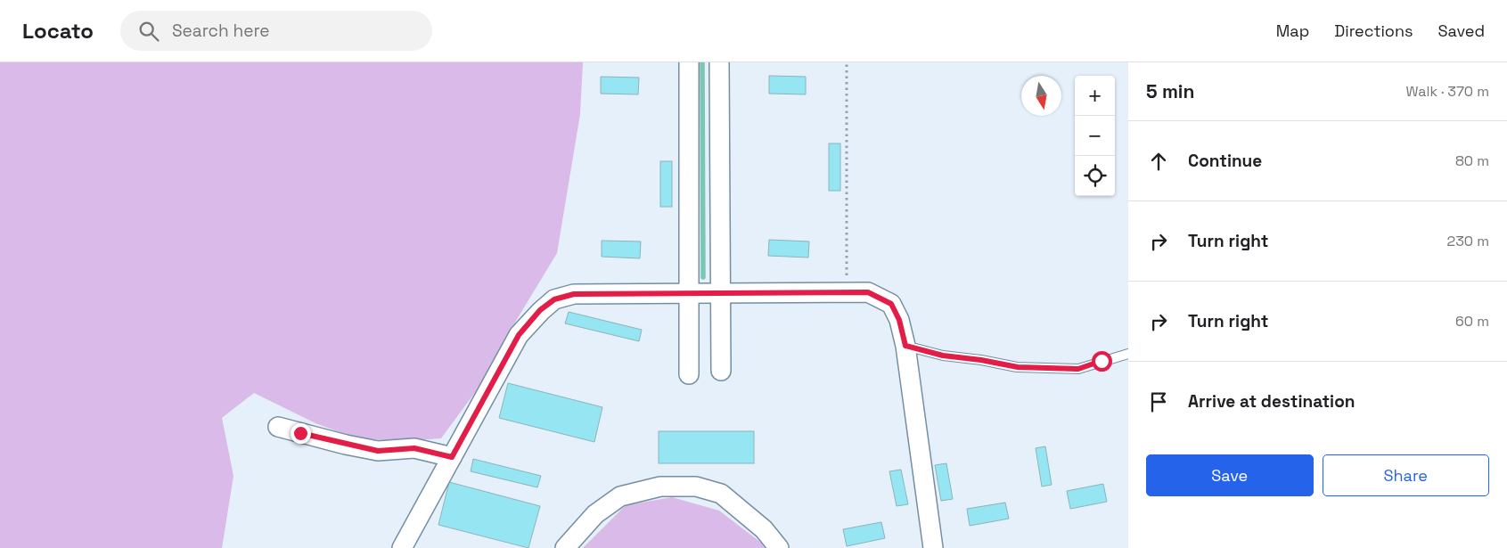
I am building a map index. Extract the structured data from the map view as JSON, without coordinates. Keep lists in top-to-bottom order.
{
  "north": "bottom",
  "page": {
    "header": "Locato",
    "search": "Search here",
    "nav": ["Map", "Directions", "Saved"],
    "heading": ["5 min", "Walk · 370 m"],
    "map_buttons": ["+", "−"],
    "list": [
      ["Continue", "80 m"],
      ["Turn right", "230 m"],
      ["Turn right", "60 m"],
      "Arrive at destination"
    ],
    "buttons": ["Save", "Share"]
  }
}
